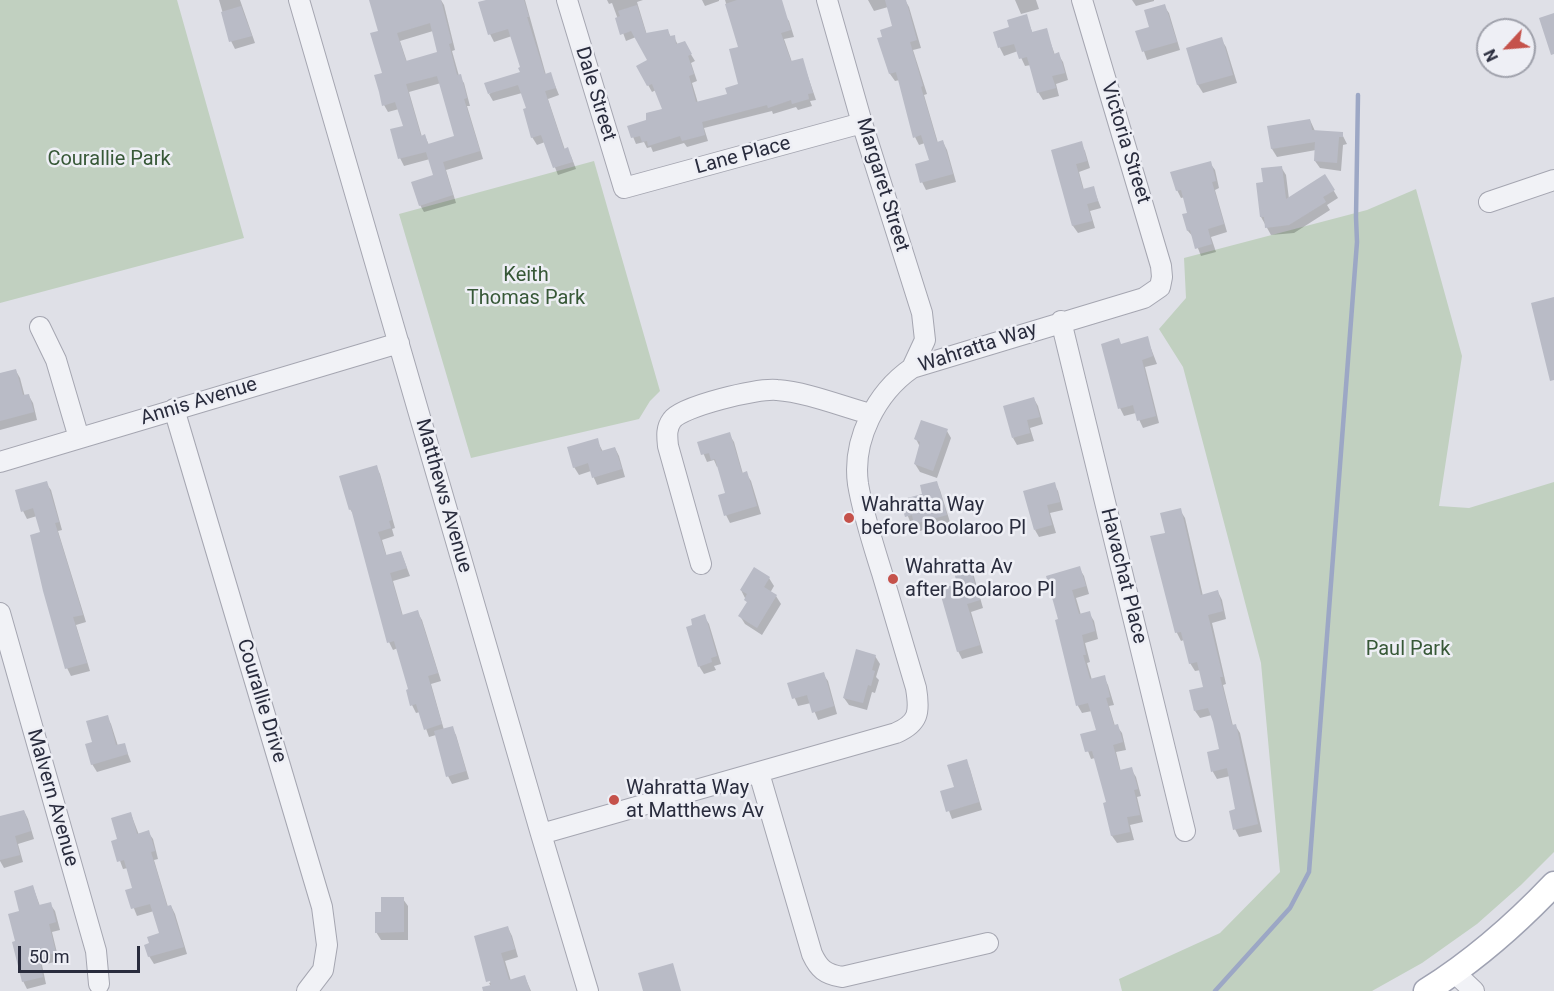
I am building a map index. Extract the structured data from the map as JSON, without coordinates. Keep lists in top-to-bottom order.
{
  "streets": {
    "street": [
      "Dale Street",
      "Victoria Street",
      "Lane Place",
      "Margaret Street",
      "Wahratta Way",
      "Annis Avenue",
      "Matthews Avenue",
      "Havachat Place",
      "Courallie Drive",
      "Malvern Avenue"
    ]
  },
  "crossings": [
    ["Dale Street", "Lane Place"],
    ["Victoria Street", "Wahratta Way"],
    ["Lane Place", "Margaret Street"],
    ["Margaret Street", "Wahratta Way"],
    ["Wahratta Way", "Matthews Avenue"],
    ["Wahratta Way", "Havachat Place"],
    ["Annis Avenue", "Matthews Avenue"],
    ["Annis Avenue", "Courallie Drive"]
  ],
  "parks": ["Courallie Park", "Keith Thomas Park", "Paul Park"],
  "places": ["Wahratta Way before Boolaroo Pl", "Wahratta Av after Boolaroo Pl", "Wahratta Way at Matthews Av"],
  "scale_bar": "50 m",
  "north": "bottom left"
}
